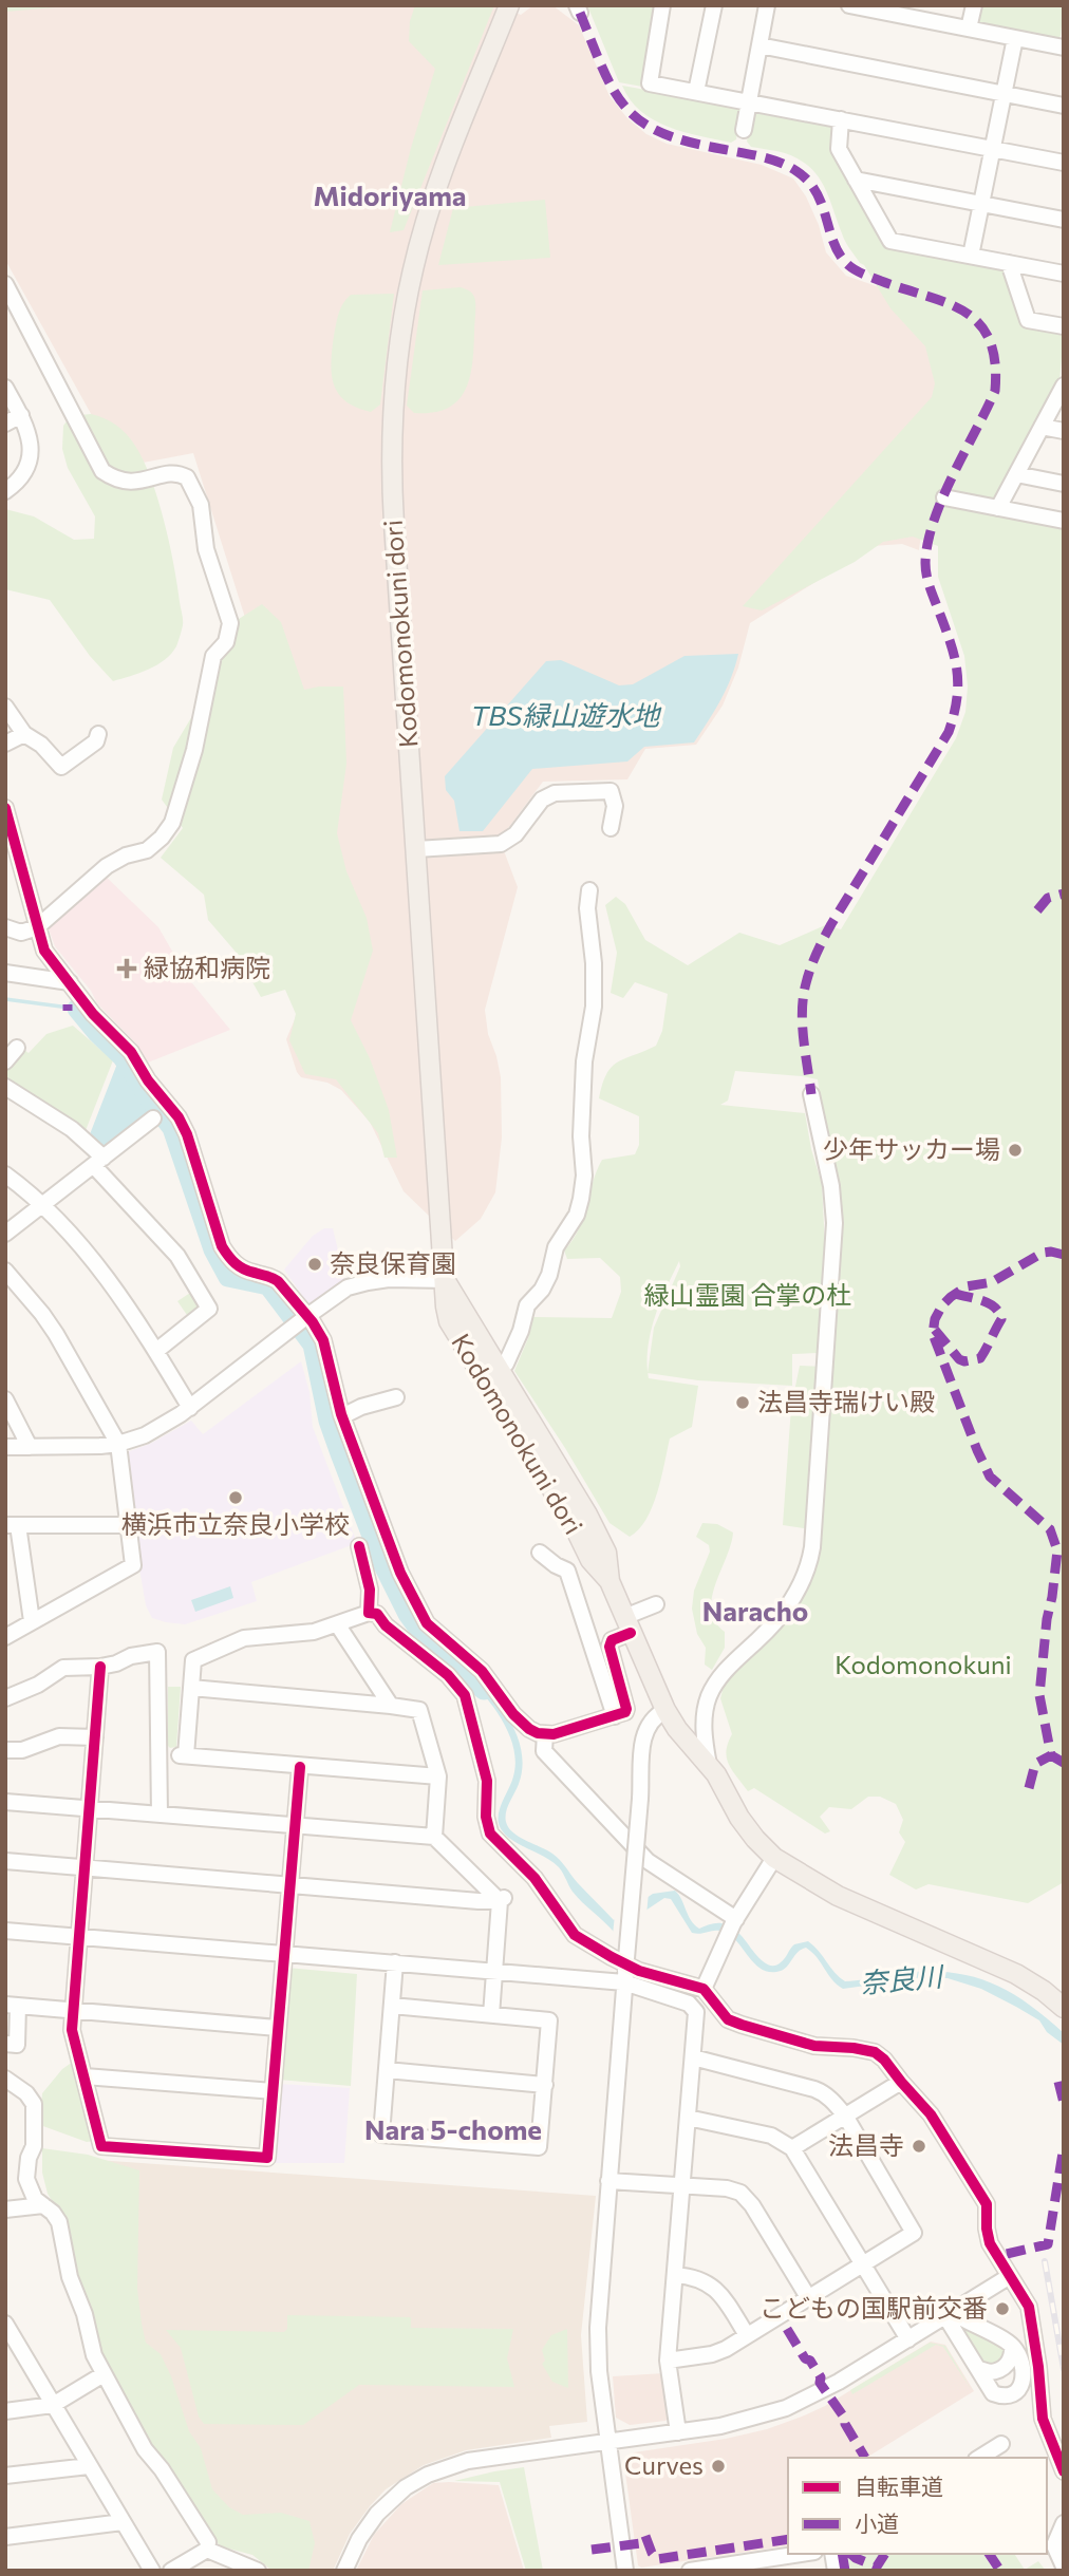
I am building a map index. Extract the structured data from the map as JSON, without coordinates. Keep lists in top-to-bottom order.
{
  "streets": {
    "main road": ["Kodomonokuni dori"]
  },
  "districts": ["Midoriyama", "Naracho", "Nara 5-chome"],
  "water": ["TBS緑山遊水地", "奈良川"],
  "parks": ["緑山霊園 合掌の杜", "Kodomonokuni"],
  "places": {
    "health": ["緑協和病院"],
    "other": [
      "少年サッカー場",
      "奈良保育園",
      "法昌寺瑞けい殿",
      "横浜市立奈良小学校",
      "法昌寺",
      "こどもの国駅前交番",
      "Curves"
    ]
  },
  "legend": ["自転車道", "小道"]
}
